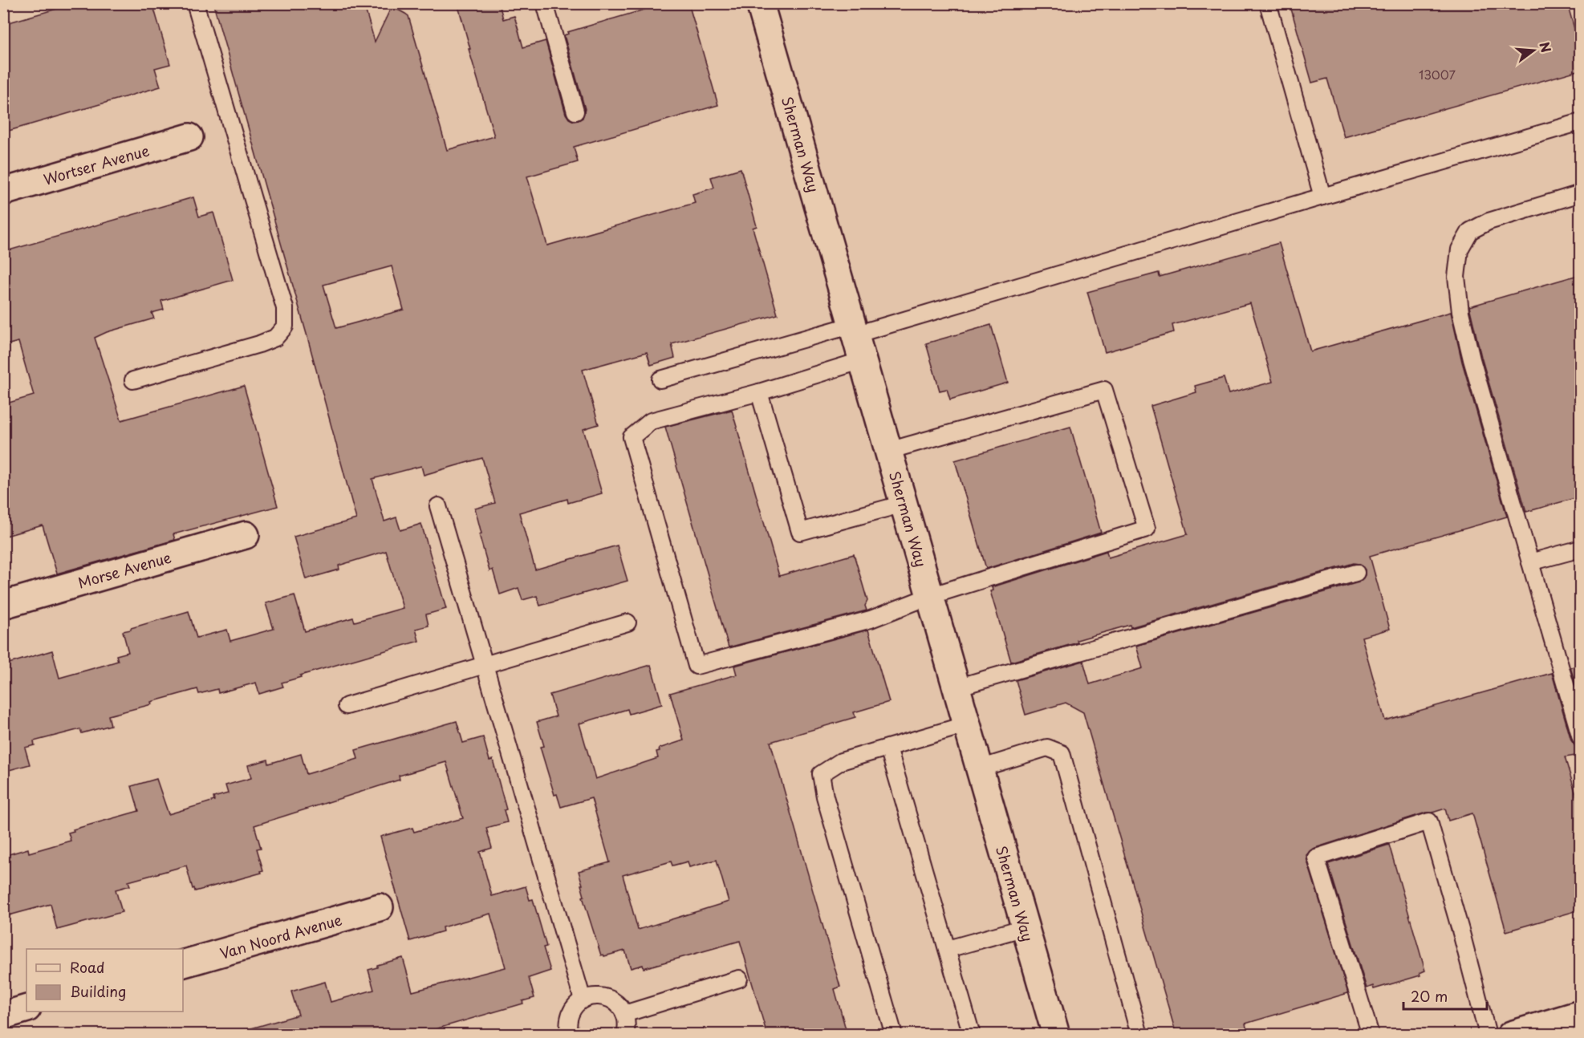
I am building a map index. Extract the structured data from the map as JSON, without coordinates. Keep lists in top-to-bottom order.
{
  "streets": {
    "main road": [
      "Sherman Way",
      "Wortser Avenue",
      "Morse Avenue",
      "Van Noord Avenue"
    ]
  },
  "house_numbers": ["13007"],
  "legend": ["Road", "Building"],
  "scale_bar": "20 m",
  "north": "right"
}
